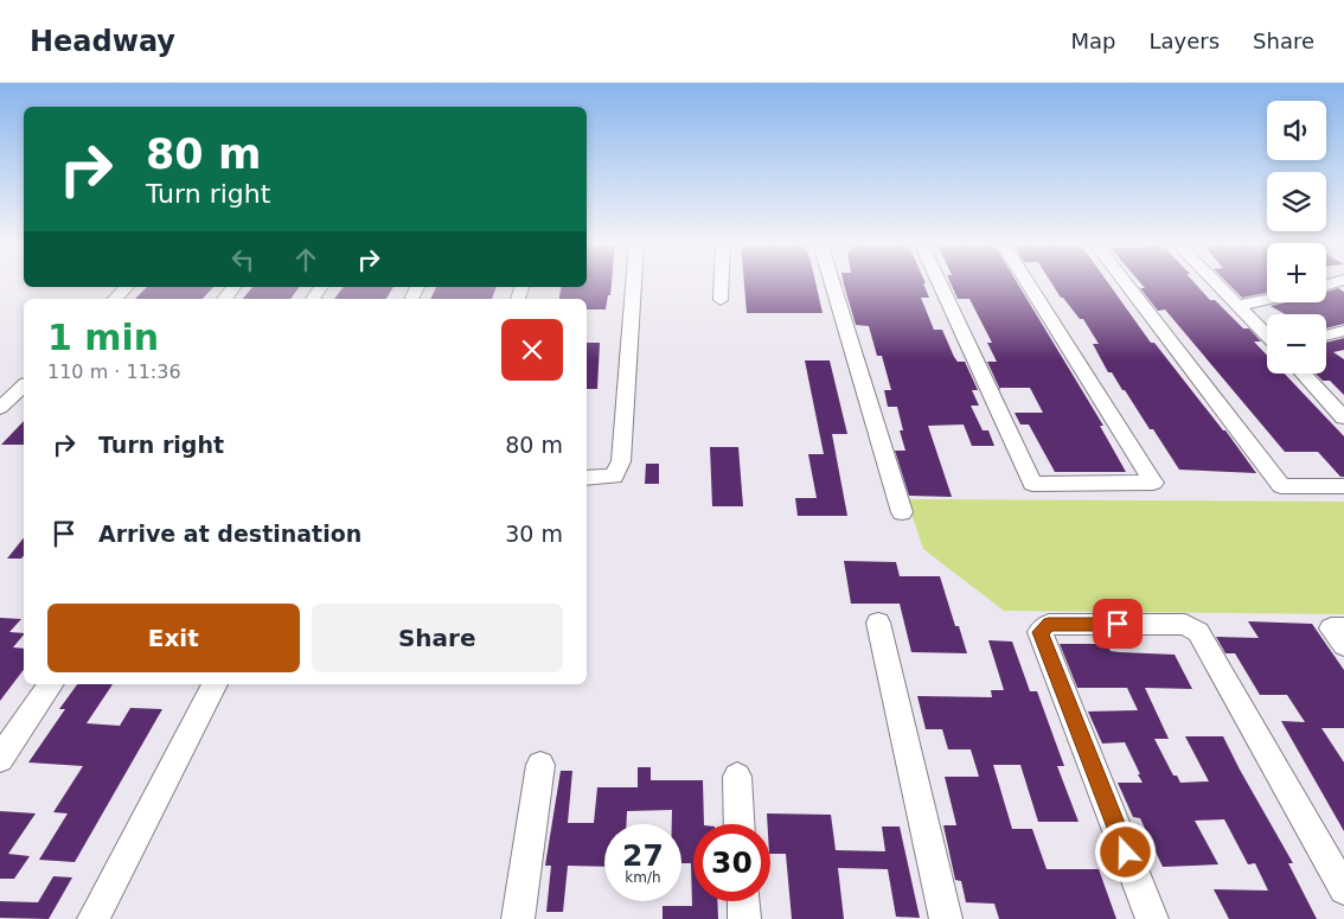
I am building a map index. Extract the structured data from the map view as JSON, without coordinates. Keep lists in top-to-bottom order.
{
  "page": {
    "header": "Headway",
    "nav": ["Map", "Layers", "Share"],
    "map_buttons": ["+", "−"],
    "turn": ["80 m", "Turn right"],
    "heading": ["1 min", "110 m · 11:36"],
    "list": [
      {
        "name": "Turn right",
        "value": "80 m"
      },
      {
        "name": "Arrive at destination",
        "value": "30 m"
      }
    ],
    "buttons": ["Exit", "Share"],
    "speed": "27 km/h",
    "limit": "30"
  }
}
